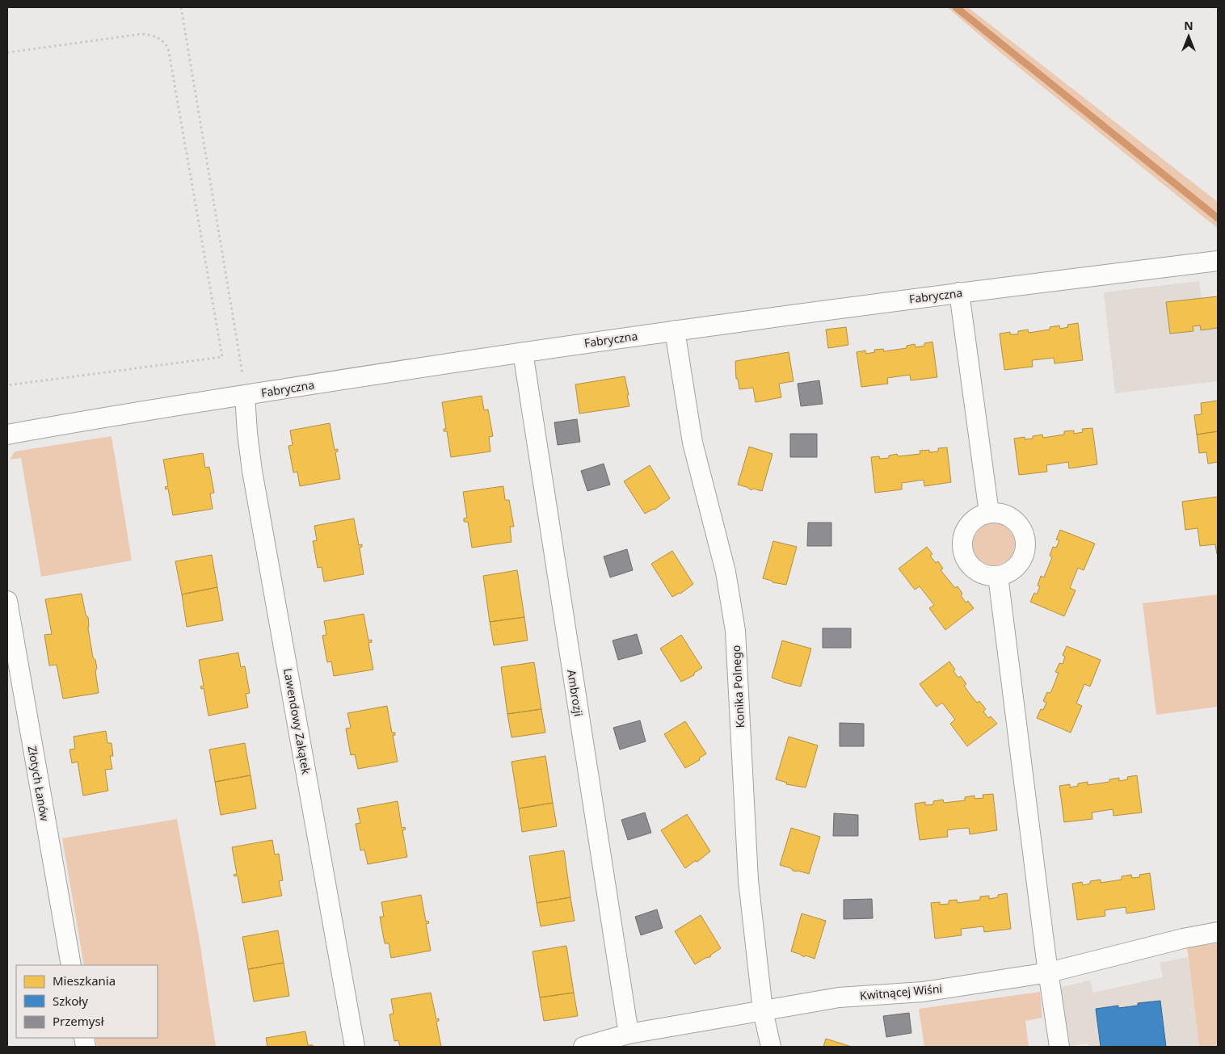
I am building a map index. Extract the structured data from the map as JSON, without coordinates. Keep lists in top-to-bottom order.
{
  "streets": {
    "street": [
      "Fabryczna",
      "Konika Polnego",
      "Ambrozji",
      "Lawendowy Zakątek",
      "Złotych Łanów",
      "Kwitnącej Wiśni"
    ]
  },
  "crossings": [
    ["Fabryczna", "Konika Polnego"],
    ["Fabryczna", "Ambrozji"],
    ["Fabryczna", "Lawendowy Zakątek"],
    ["Konika Polnego", "Kwitnącej Wiśni"],
    ["Ambrozji", "Kwitnącej Wiśni"]
  ],
  "legend": ["Mieszkania", "Szkoły", "Przemysł"],
  "north": "top"
}
